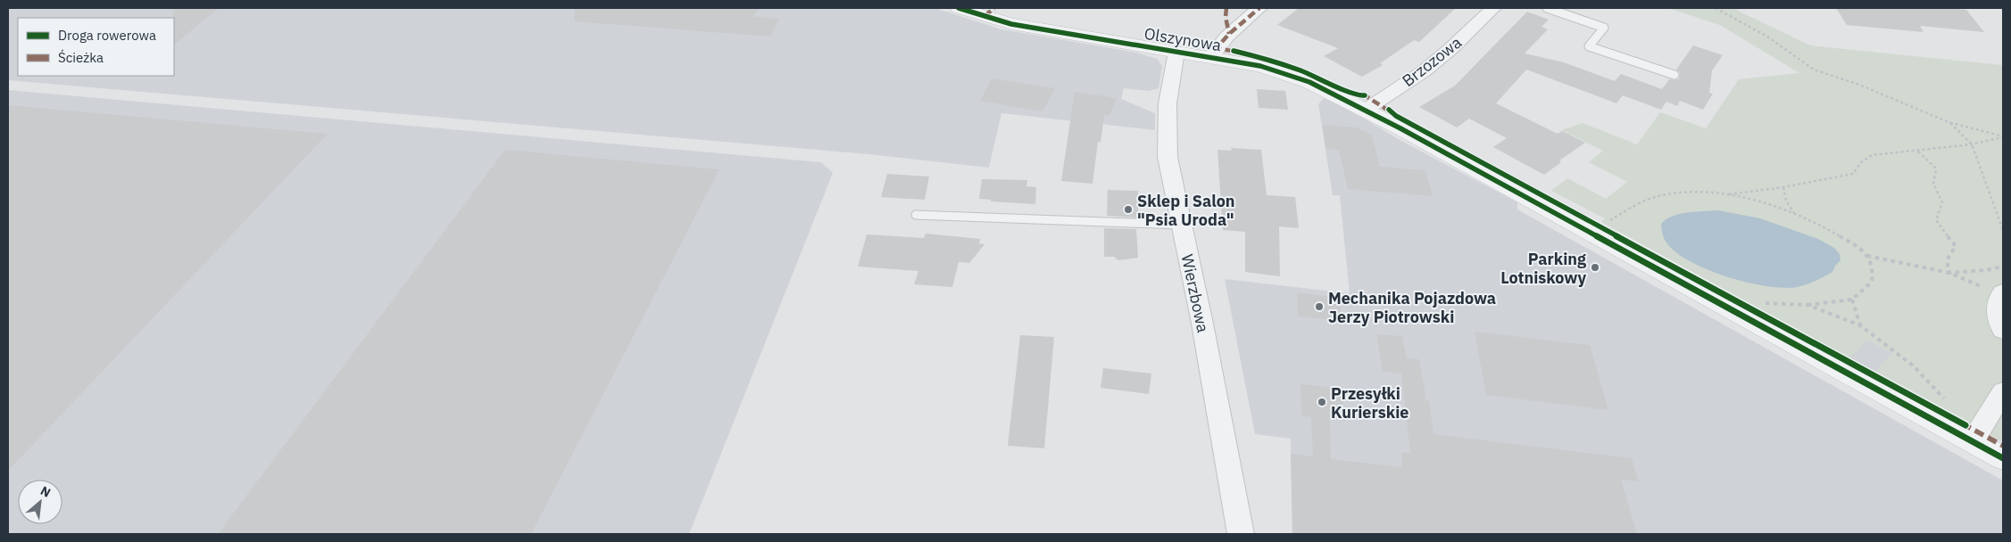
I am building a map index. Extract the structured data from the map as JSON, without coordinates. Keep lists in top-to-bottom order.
{
  "streets": {
    "street": ["Olszynowa", "Brzozowa", "Wierzbowa"]
  },
  "crossings": [
    ["Olszynowa", "Brzozowa"],
    ["Olszynowa", "Wierzbowa"]
  ],
  "places": [
    "Sklep i Salon \"Psia Uroda\"",
    "Parking Lotniskowy",
    "Mechanika Pojazdowa Jerzy Piotrowski",
    "Przesyłki Kurierskie"
  ],
  "legend": ["Droga rowerowa", "Ścieżka"],
  "north": "top right"
}
